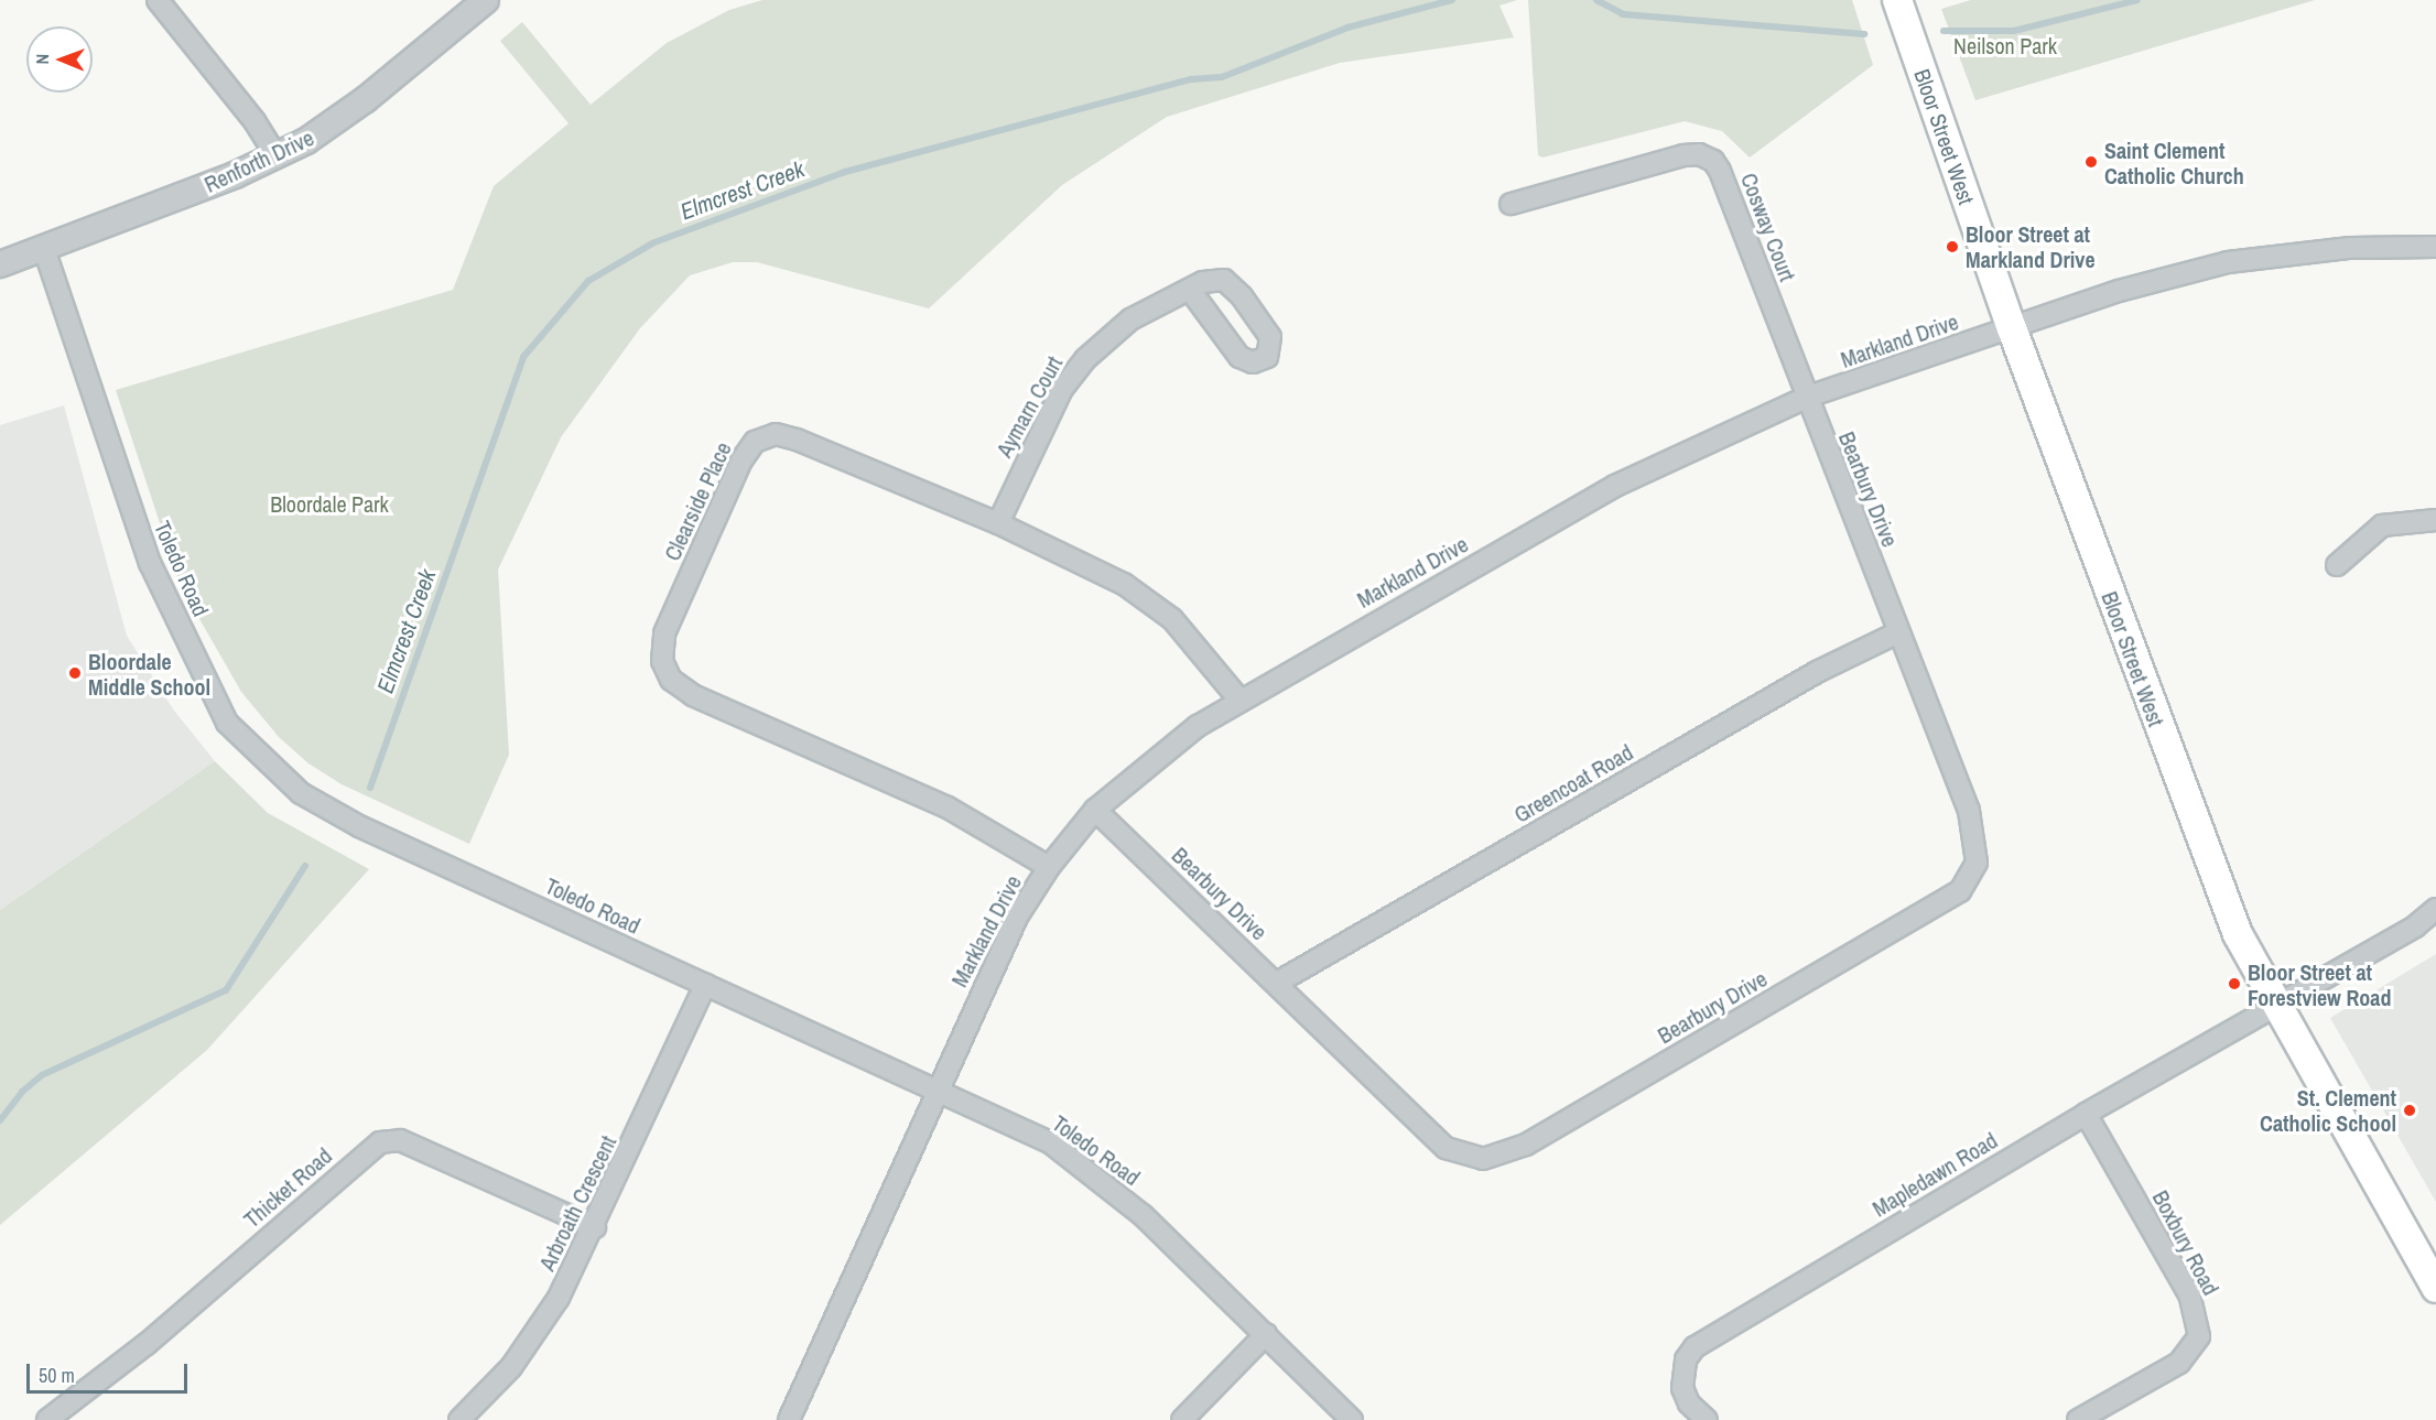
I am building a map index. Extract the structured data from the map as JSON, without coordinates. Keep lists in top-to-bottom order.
{
  "streets": {
    "main road": ["Bloor Street West"],
    "street": [
      "Renforth Drive",
      "Cosway Court",
      "Markland Drive",
      "Aymarn Court",
      "Bearbury Drive",
      "Clearside Place",
      "Toledo Road",
      "Greencoat Road",
      "Mapledawn Road",
      "Thicket Road",
      "Arbroath Crescent",
      "Boxbury Road"
    ]
  },
  "crossings": [
    ["Bloor Street West", "Markland Drive"],
    ["Bloor Street West", "Mapledawn Road"],
    ["Renforth Drive", "Toledo Road"],
    ["Cosway Court", "Markland Drive"],
    ["Cosway Court", "Bearbury Drive"],
    ["Markland Drive", "Bearbury Drive"],
    ["Markland Drive", "Clearside Place"],
    ["Markland Drive", "Toledo Road"],
    ["Aymarn Court", "Clearside Place"],
    ["Bearbury Drive", "Greencoat Road"],
    ["Toledo Road", "Arbroath Crescent"],
    ["Mapledawn Road", "Boxbury Road"],
    ["Thicket Road", "Arbroath Crescent"]
  ],
  "water": ["Elmcrest Creek"],
  "parks": ["Neilson Park", "Bloordale Park"],
  "places": [
    "Saint Clement Catholic Church",
    "Bloor Street at Markland Drive",
    "Bloordale Middle School",
    "Bloor Street at Forestview Road",
    "St. Clement Catholic School"
  ],
  "scale_bar": "50 m",
  "north": "left"
}
